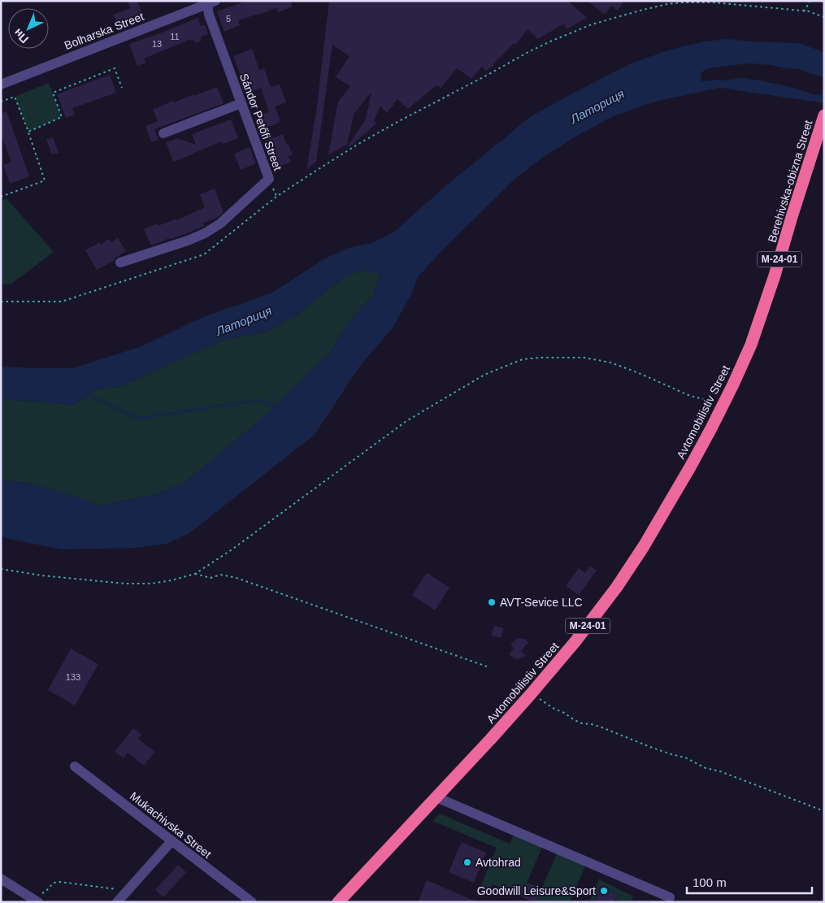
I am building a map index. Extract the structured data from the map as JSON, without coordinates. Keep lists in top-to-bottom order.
{
  "streets": {
    "highway": ["Berehivska-obizna Street", "М-24-01", "Avtomobilistiv Street"],
    "street": ["Bolharska Street", "Sándor Petőfi Street", "Mukachivska Street"]
  },
  "crossings": [
    ["Bolharska Street", "Sándor Petőfi Street"],
    ["Berehivska-obizna Street", "Avtomobilistiv Street"]
  ],
  "water": ["Латориця"],
  "places": ["AVT-Sevice LLC", "Avtohrad", "Goodwill Leisure&Sport"],
  "house_numbers": [
    "5",
    "11",
    "13",
    "133"
  ],
  "scale_bar": "100 m",
  "north": "bottom left"
}
